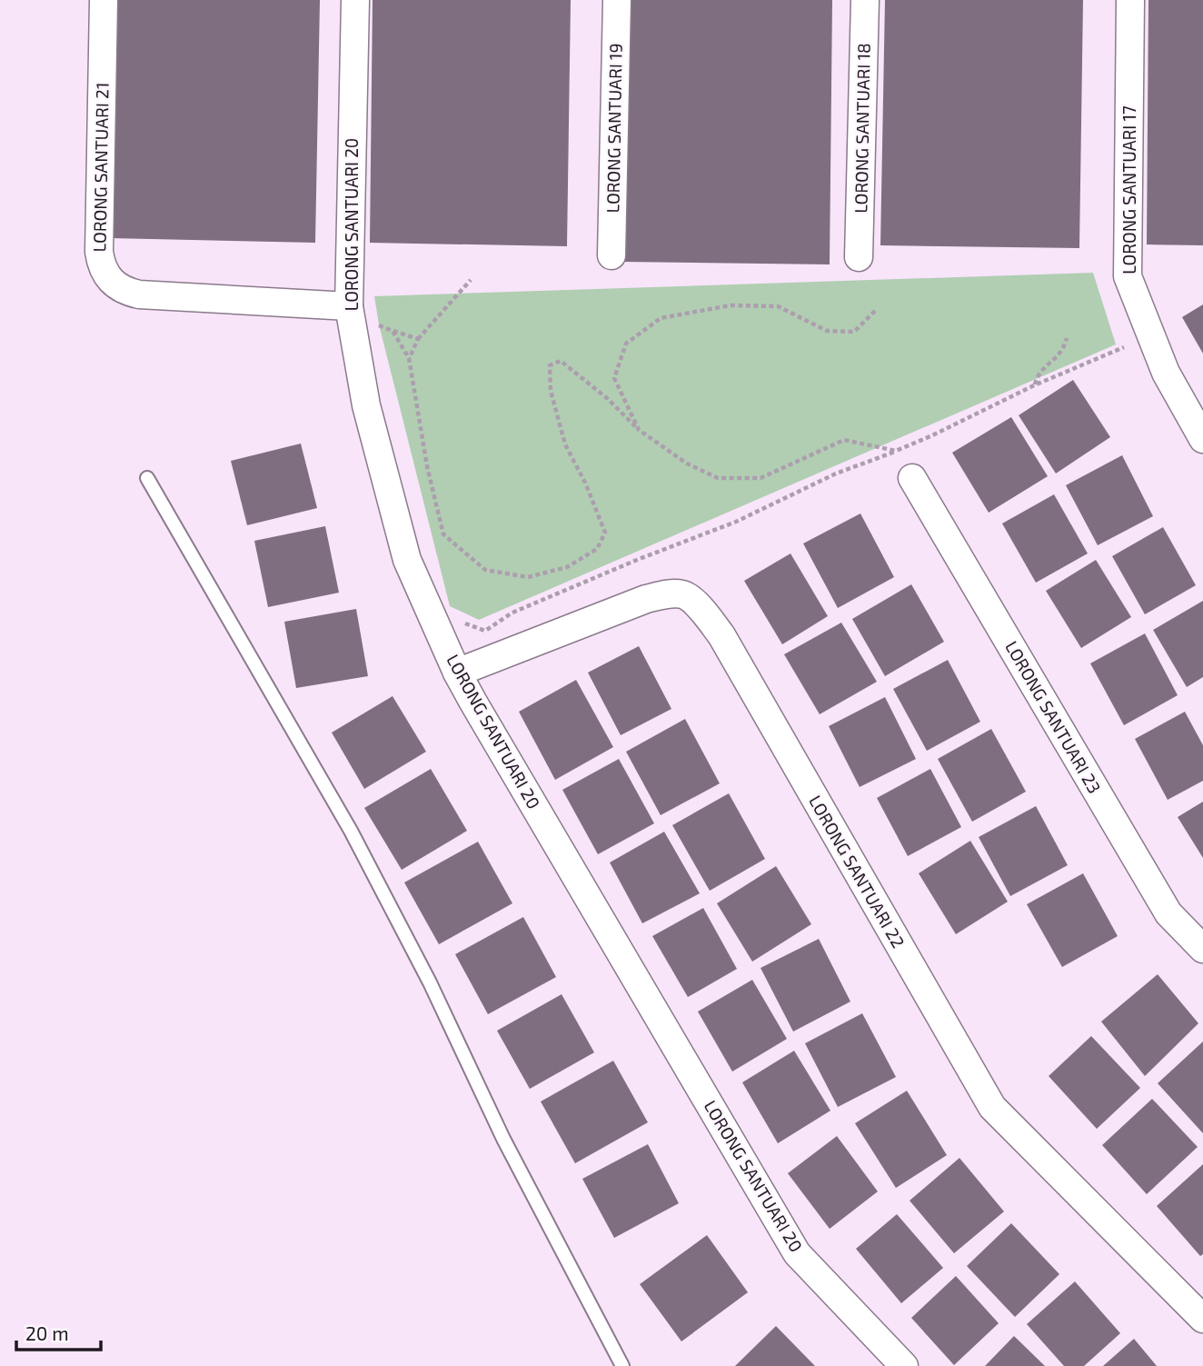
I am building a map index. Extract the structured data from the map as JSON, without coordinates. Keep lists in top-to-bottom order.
{
  "streets": {
    "street": [
      "LORONG SANTUARI 19",
      "LORONG SANTUARI 18",
      "LORONG SANTUARI 21",
      "LORONG SANTUARI 17",
      "LORONG SANTUARI 20",
      "LORONG SANTUARI 23",
      "LORONG SANTUARI 22"
    ]
  },
  "crossings": [
    ["LORONG SANTUARI 21", "LORONG SANTUARI 20"],
    ["LORONG SANTUARI 20", "LORONG SANTUARI 22"]
  ],
  "scale_bar": "20 m"
}
